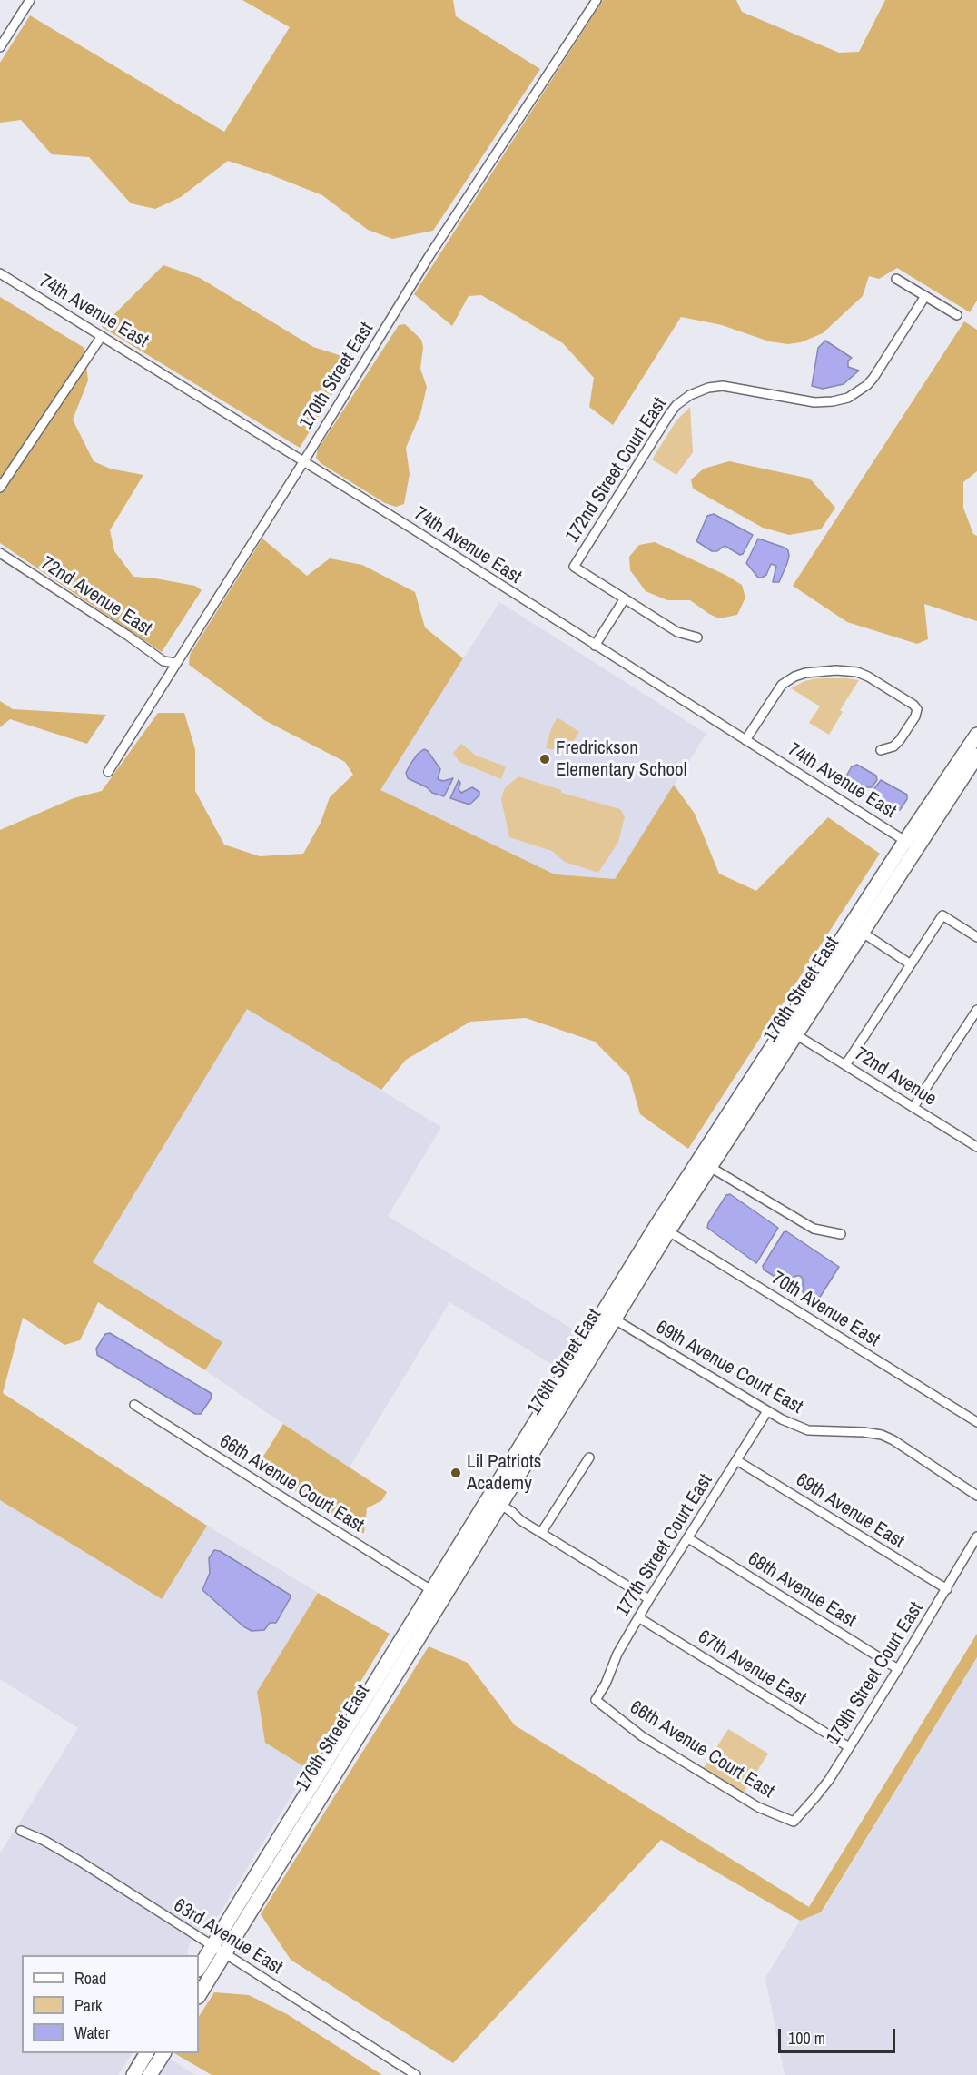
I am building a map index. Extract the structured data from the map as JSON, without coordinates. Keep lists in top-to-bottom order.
{
  "streets": {
    "main road": ["176th Street East"],
    "street": [
      "74th Avenue East",
      "170th Street East",
      "172nd Street Court East",
      "72nd Avenue East",
      "72nd Avenue",
      "70th Avenue East",
      "69th Avenue Court East",
      "66th Avenue Court East",
      "69th Avenue East",
      "177th Street Court East",
      "68th Avenue East",
      "67th Avenue East",
      "179th Street Court East",
      "63rd Avenue East"
    ]
  },
  "crossings": [
    ["74th Avenue East", "170th Street East"],
    ["74th Avenue East", "176th Street East"],
    ["170th Street East", "72nd Avenue East"],
    ["176th Street East", "72nd Avenue"],
    ["176th Street East", "70th Avenue East"],
    ["176th Street East", "69th Avenue Court East"],
    ["176th Street East", "66th Avenue Court East"],
    ["176th Street East", "63rd Avenue East"],
    ["69th Avenue Court East", "177th Street Court East"],
    ["66th Avenue Court East", "177th Street Court East"],
    ["66th Avenue Court East", "179th Street Court East"],
    ["69th Avenue East", "177th Street Court East"],
    ["69th Avenue East", "179th Street Court East"],
    ["177th Street Court East", "68th Avenue East"],
    ["177th Street Court East", "67th Avenue East"],
    ["68th Avenue East", "179th Street Court East"],
    ["67th Avenue East", "179th Street Court East"]
  ],
  "places": ["Fredrickson Elementary School", "Lil Patriots Academy"],
  "legend": ["Road", "Park", "Water"],
  "scale_bar": "100 m"
}
